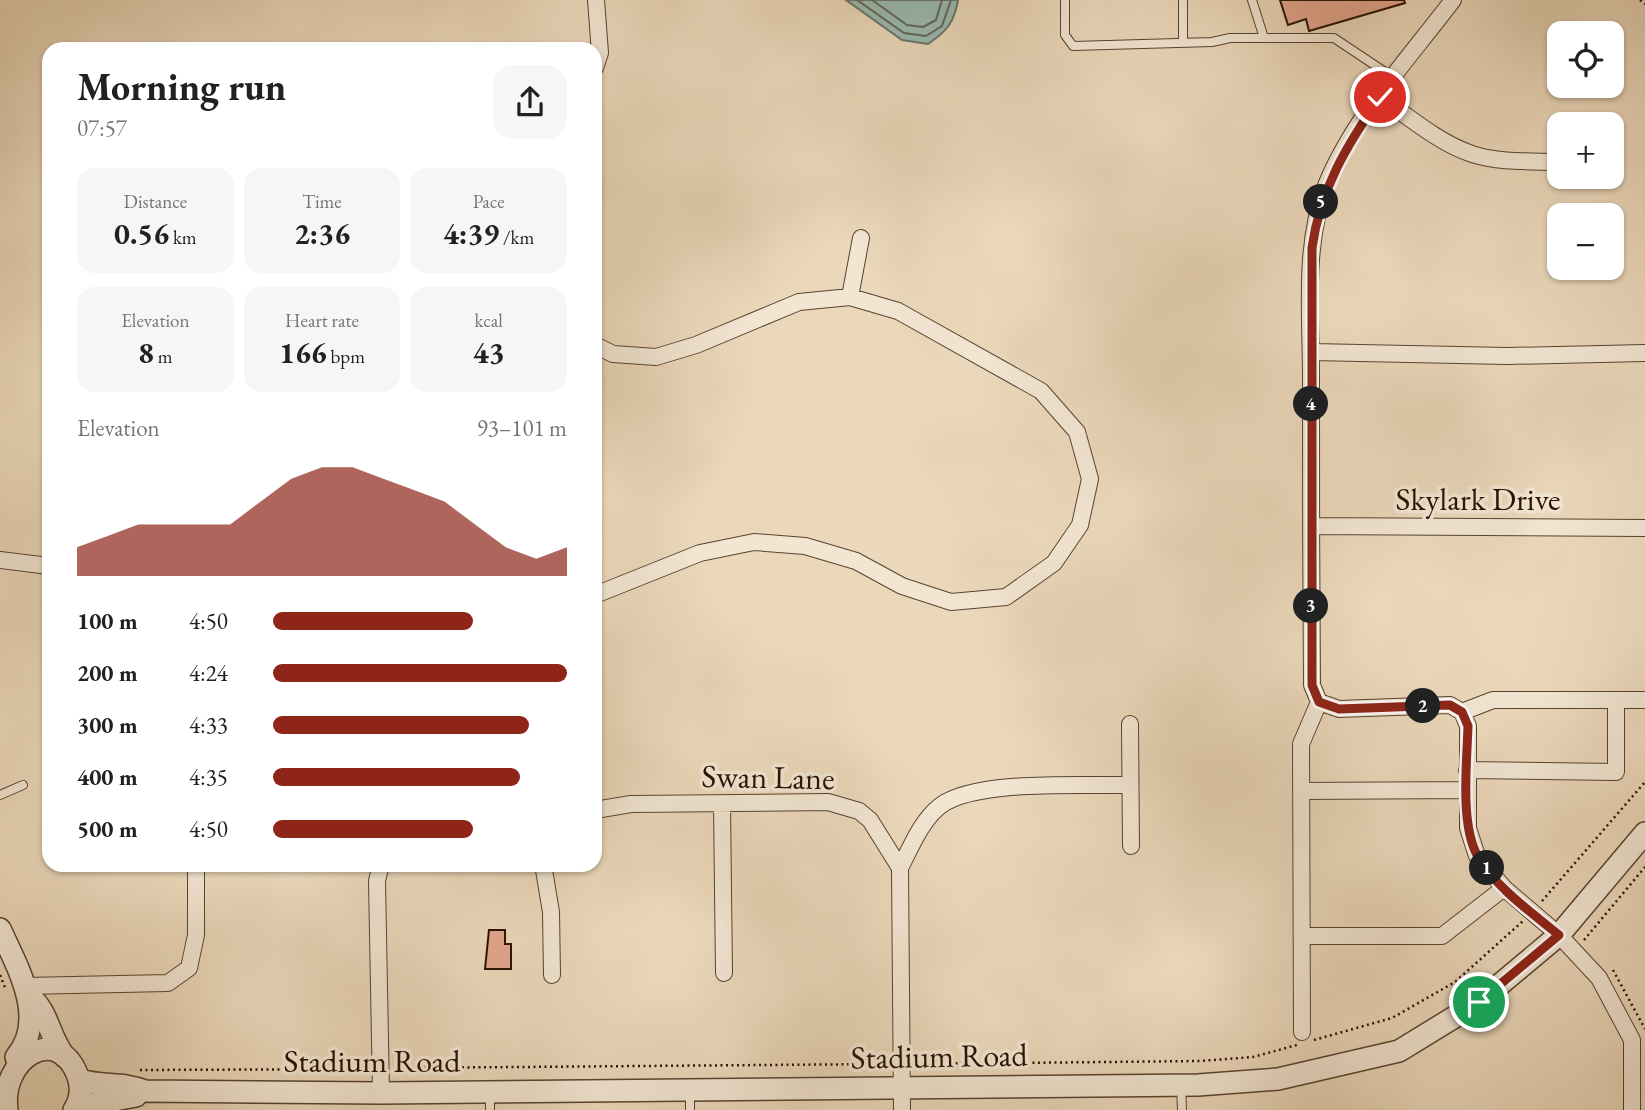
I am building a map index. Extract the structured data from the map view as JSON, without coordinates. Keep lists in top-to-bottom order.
{
  "streets": {
    "street": ["Skylark Drive", "Swan Lane", "Stadium Road"]
  },
  "crossings": [
    ["Swan Lane", "Stadium Road"]
  ],
  "page": {
    "map_buttons": ["+", "−"],
    "heading": ["Morning run", "07:57"],
    "stats": [
      ["Distance", "0.56 km"],
      ["Time", "2:36"],
      ["Pace", "4:39 /km"],
      ["Elevation", "8 m"],
      ["Heart rate", "166 bpm"],
      ["kcal", "43"]
    ],
    "pins": [
      "5",
      "4",
      "3",
      "2",
      "1"
    ],
    "chart": ["Elevation", "93–101 m"],
    "list": [
      {
        "name": "100 m",
        "note": "4:50"
      },
      {
        "name": "200 m",
        "note": "4:24"
      },
      {
        "name": "300 m",
        "note": "4:33"
      },
      {
        "name": "400 m",
        "note": "4:35"
      },
      {
        "name": "500 m",
        "note": "4:50"
      }
    ]
  }
}
